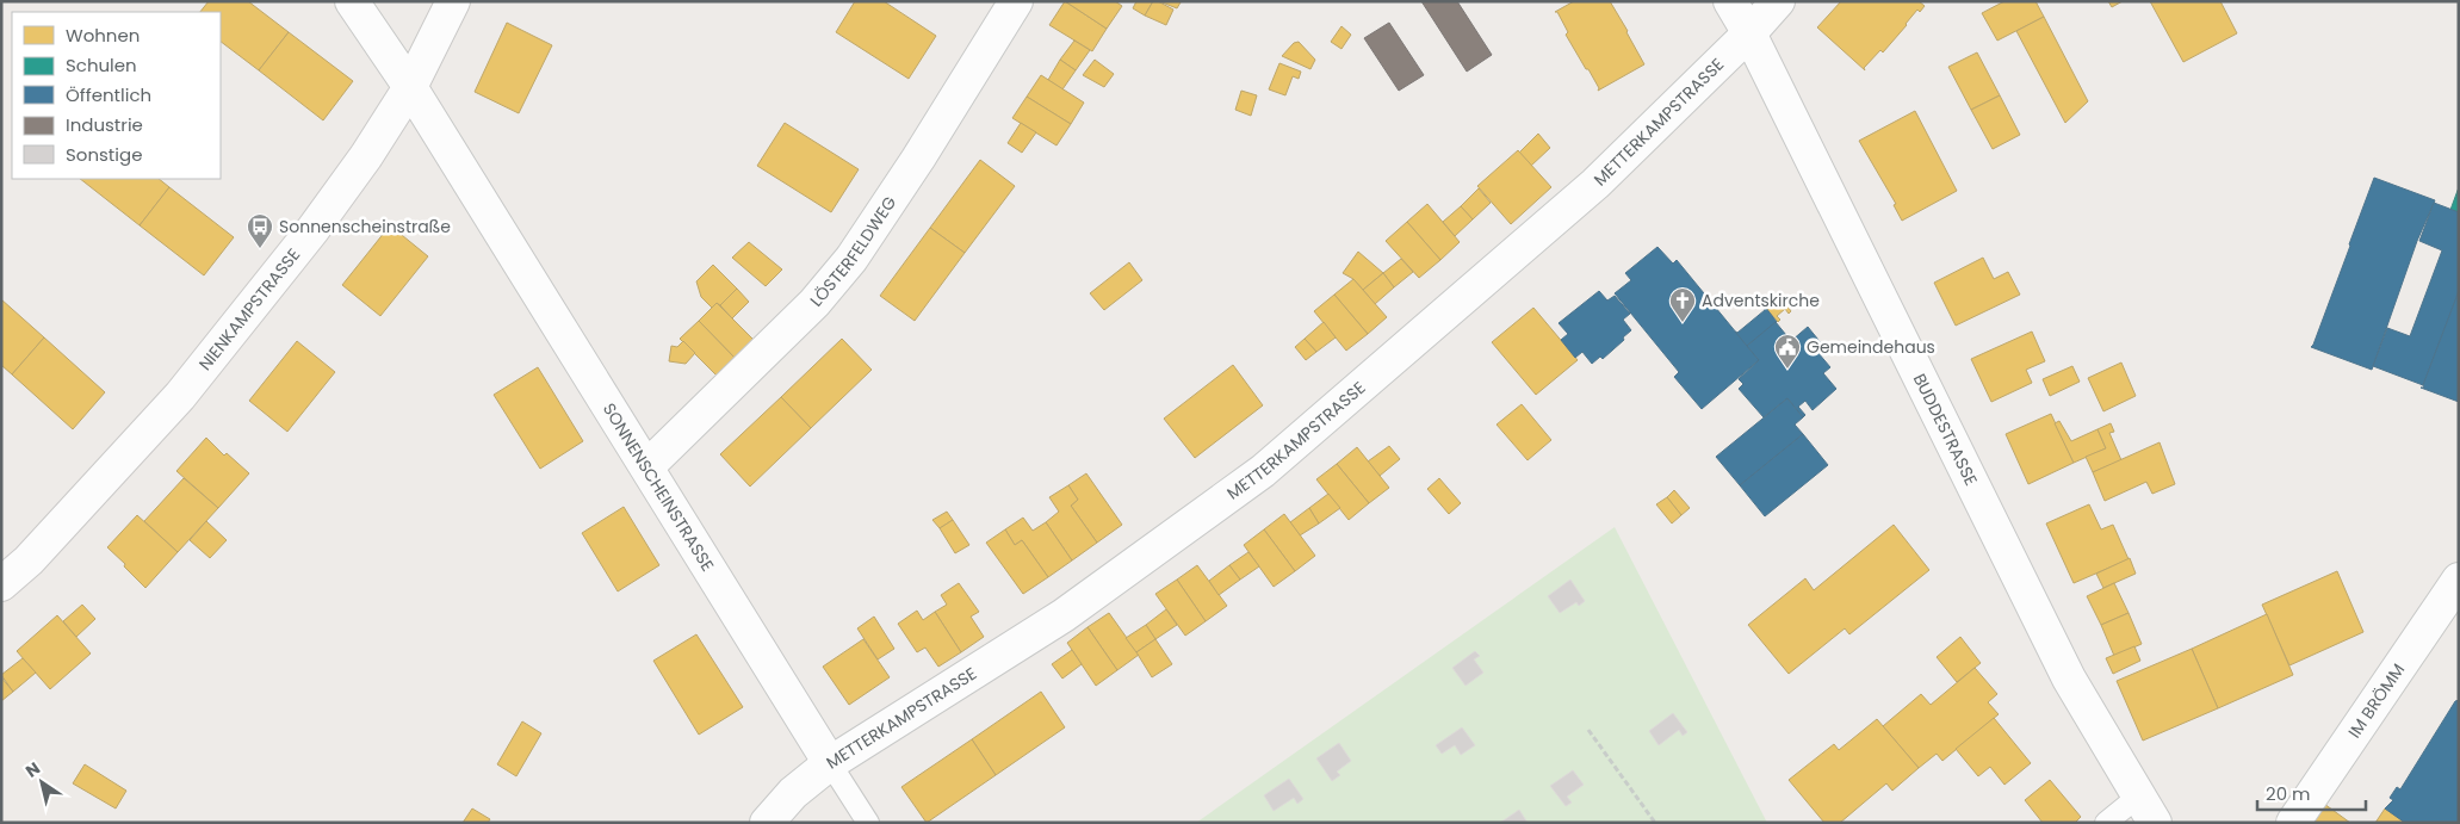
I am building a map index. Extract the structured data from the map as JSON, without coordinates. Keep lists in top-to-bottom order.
{
  "streets": {
    "street": [
      "METTERKAMPSTRASSE",
      "LÖSTERFELDWEG",
      "NIENKAMPSTRASSE",
      "BUDDESTRASSE",
      "SONNENSCHEINSTRASSE",
      "IM BRÖMM"
    ]
  },
  "crossings": [
    ["METTERKAMPSTRASSE", "BUDDESTRASSE"],
    ["METTERKAMPSTRASSE", "SONNENSCHEINSTRASSE"],
    ["LÖSTERFELDWEG", "SONNENSCHEINSTRASSE"],
    ["NIENKAMPSTRASSE", "SONNENSCHEINSTRASSE"]
  ],
  "places": {
    "bus stop": ["Sonnenscheinstraße"],
    "church": ["Adventskirche"],
    "public building": ["Gemeindehaus"]
  },
  "legend": [
    "Wohnen",
    "Schulen",
    "Öffentlich",
    "Industrie",
    "Sonstige"
  ],
  "scale_bar": "20 m",
  "north": "top left"
}
